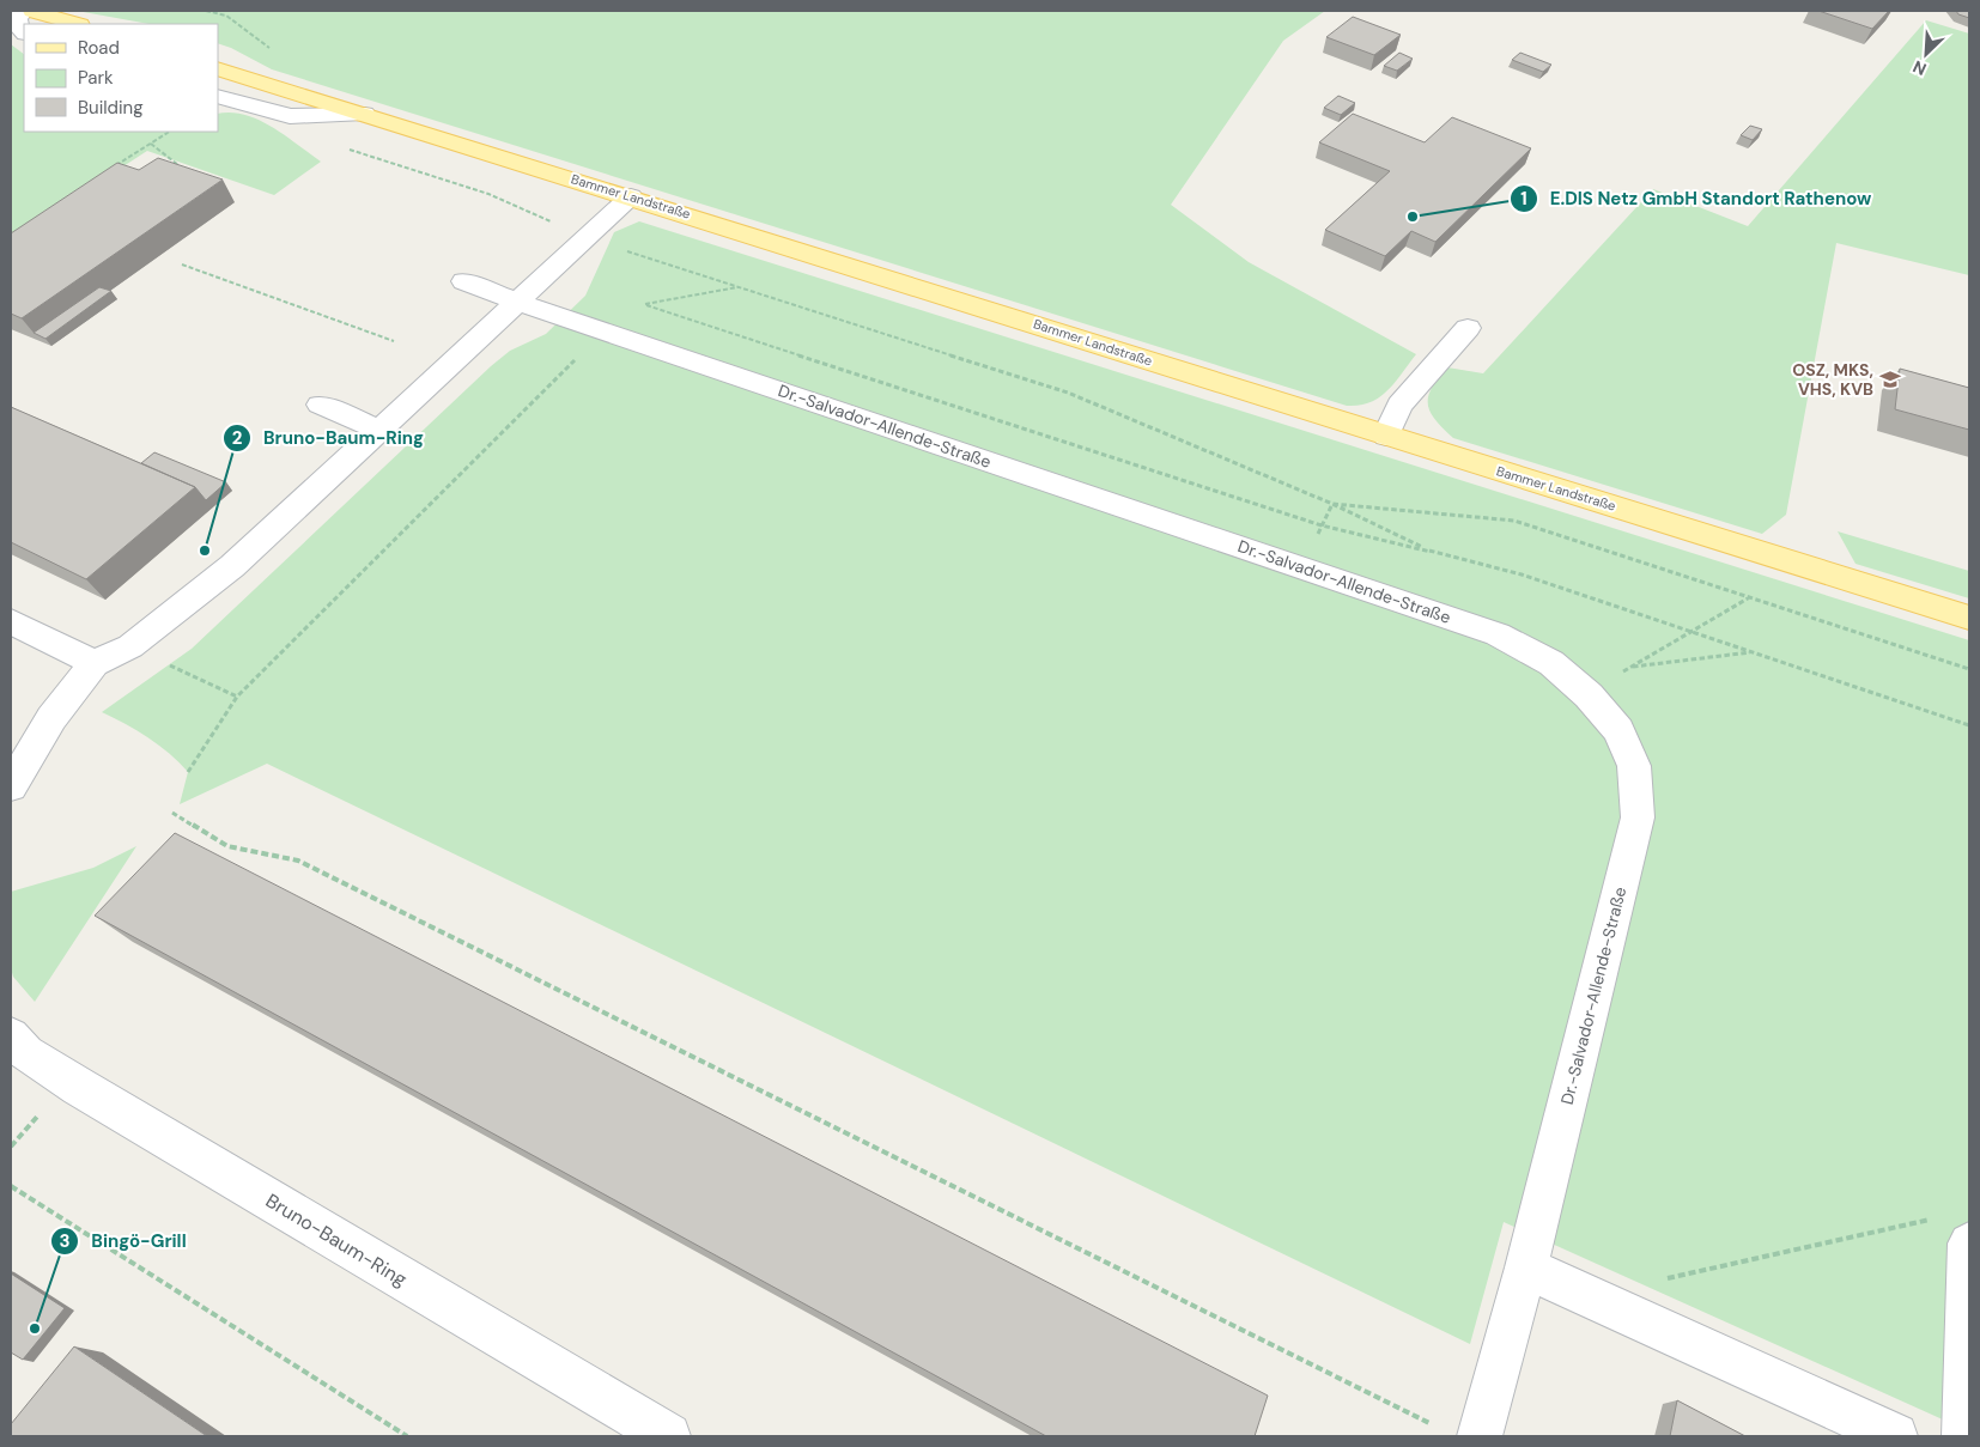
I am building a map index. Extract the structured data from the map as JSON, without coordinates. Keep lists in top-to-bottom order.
{
  "streets": {
    "main road": ["Bammer Landstraße"],
    "street": ["Dr.-Salvador-Allende-Straße", "Bruno-Baum-Ring"]
  },
  "places": {
    "other": ["E.DIS Netz GmbH Standort Rathenow", "Bruno-Baum-Ring", "Bingö-Grill"],
    "school or university": ["OSZ, MKS, VHS, KVB"]
  },
  "legend": ["Road", "Park", "Building"],
  "north": "bottom left"
}
